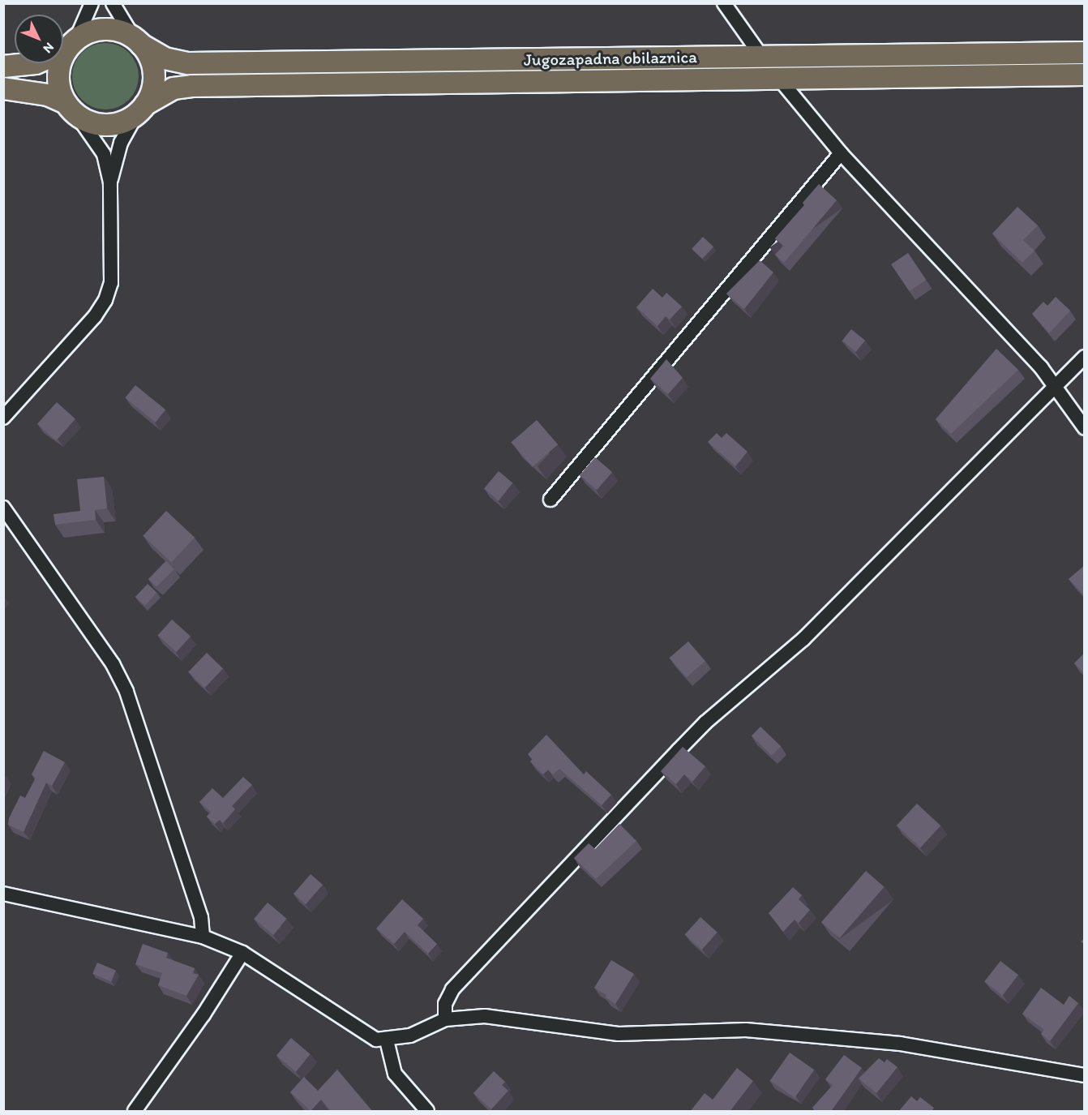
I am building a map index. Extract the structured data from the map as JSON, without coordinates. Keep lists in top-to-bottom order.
{
  "streets": {
    "main road": ["Jugozapadna obilaznica"]
  },
  "north": "bottom right"
}
